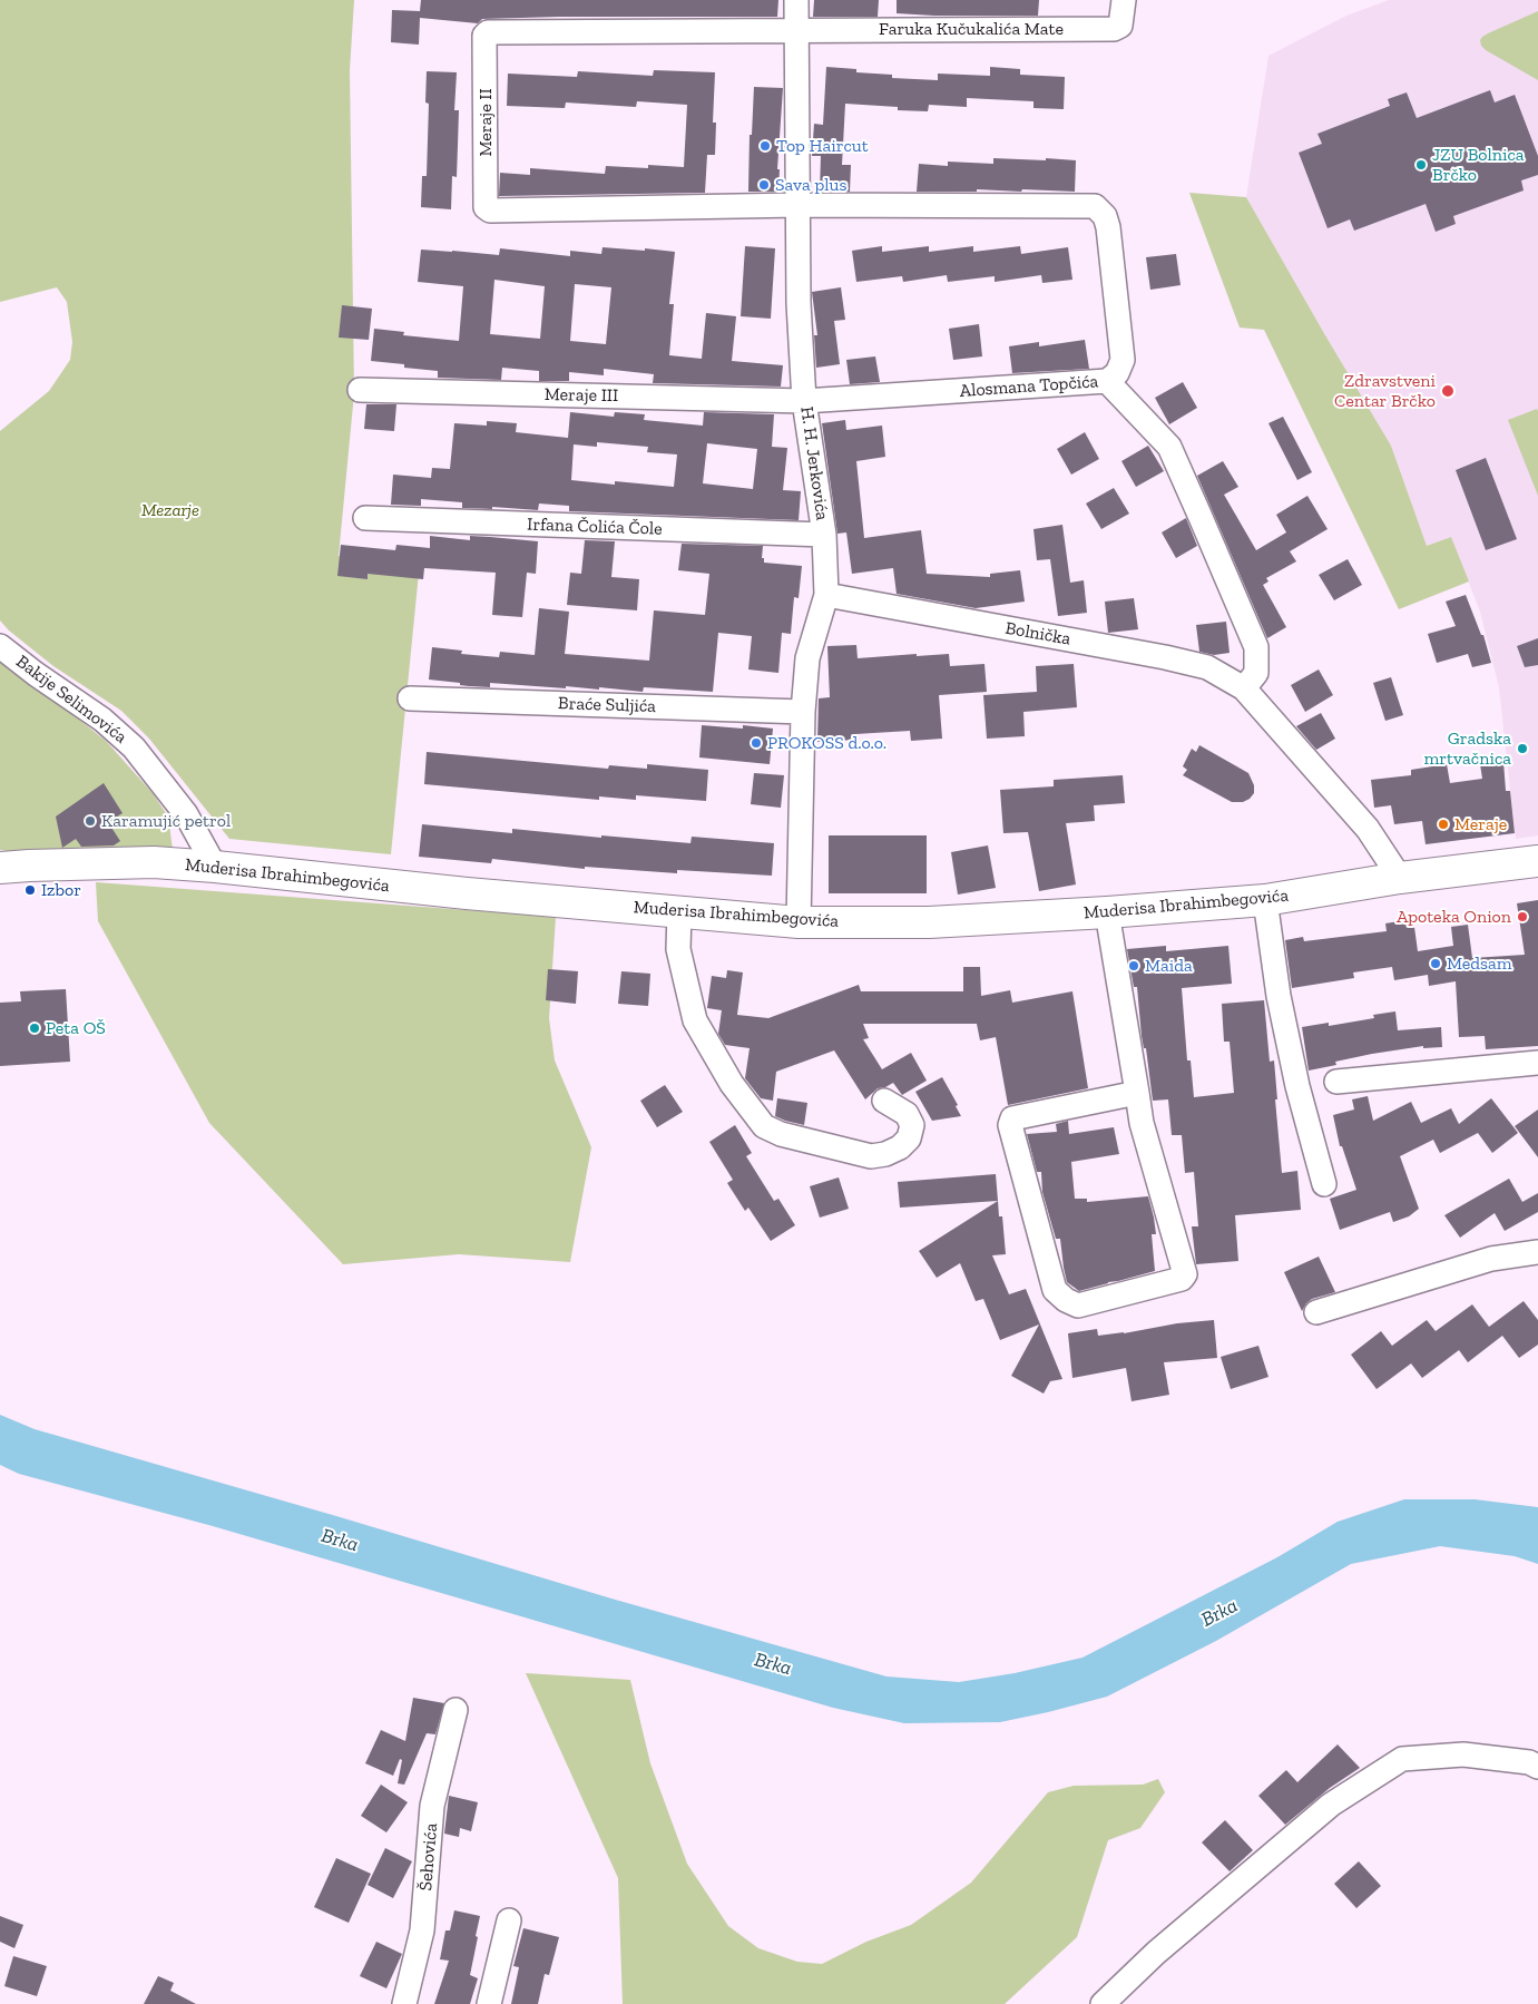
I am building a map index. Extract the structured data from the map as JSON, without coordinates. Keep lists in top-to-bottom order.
{
  "streets": {
    "main road": ["Muderisa Ibrahimbegovića"],
    "street": [
      "Faruka Kučukalića Mate",
      "Meraje II",
      "Alosmana Topčića",
      "Meraje III",
      "H. H. Jerkovića",
      "Irfana Čolića Čole",
      "Bolnička",
      "Bakije Selimovića",
      "Braće Suljića",
      "Šehovića"
    ]
  },
  "crossings": [
    ["Faruka Kučukalića Mate", "Meraje II"],
    ["Faruka Kučukalića Mate", "H. H. Jerkovića"],
    ["Meraje II", "Alosmana Topčića"],
    ["Meraje II", "H. H. Jerkovića"],
    ["Alosmana Topčića", "Meraje III"],
    ["Alosmana Topčića", "H. H. Jerkovića"],
    ["Meraje III", "H. H. Jerkovića"],
    ["H. H. Jerkovića", "Irfana Čolića Čole"],
    ["H. H. Jerkovića", "Bolnička"],
    ["H. H. Jerkovića", "Braće Suljića"],
    ["H. H. Jerkovića", "Muderisa Ibrahimbegovića"],
    ["Bolnička", "Muderisa Ibrahimbegovića"],
    ["Bakije Selimovića", "Muderisa Ibrahimbegovića"]
  ],
  "water": ["Brka"],
  "parks": ["Mezarje"],
  "places": [
    "Top Haircut",
    "JZU Bolnica Brčko",
    "Sava plus",
    "Zdravstveni Centar Brčko",
    "PROKOSS d.o.o.",
    "Gradska mrtvačnica",
    "Karamujić petrol",
    "Meraje",
    "Izbor",
    "Apoteka Onion",
    "Medsam",
    "Maida",
    "Peta OŠ"
  ]
}
